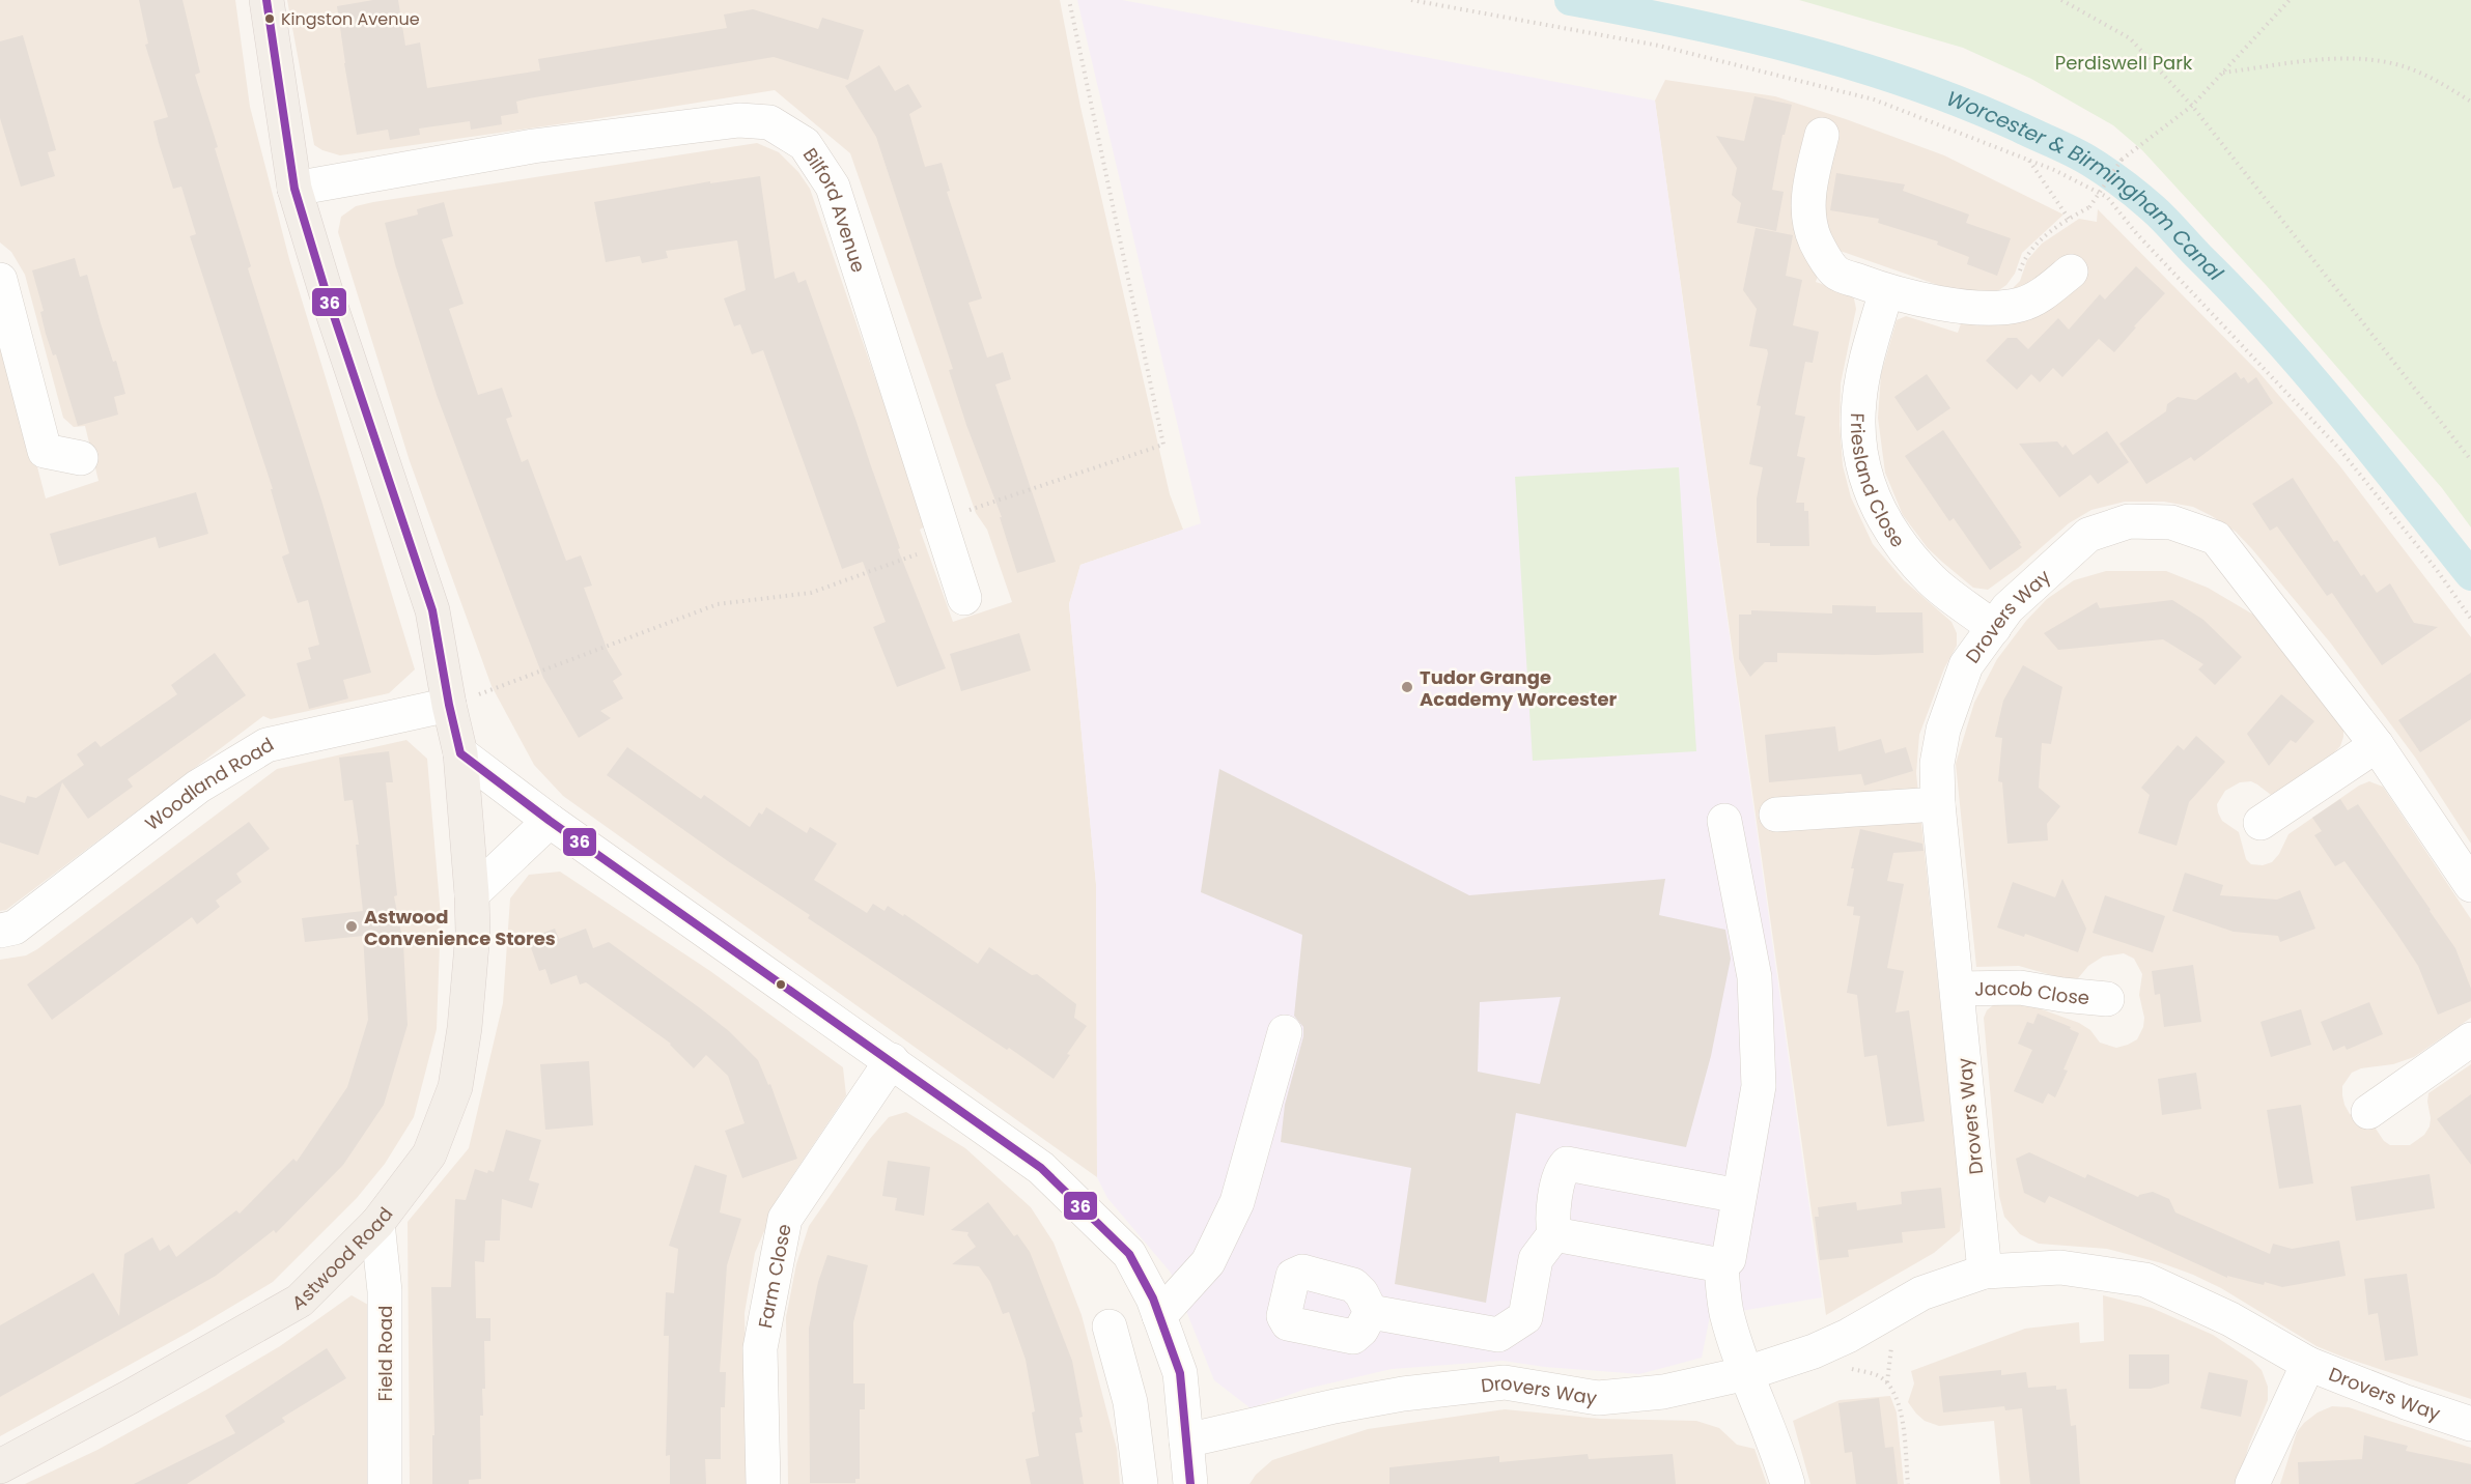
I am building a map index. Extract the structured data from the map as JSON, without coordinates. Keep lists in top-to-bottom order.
{
  "streets": {
    "main road": ["Astwood Road"],
    "street": [
      "Bilford Avenue",
      "Friesland Close",
      "Drovers Way",
      "Woodland Road",
      "Jacob Close",
      "Farm Close",
      "Field Road"
    ]
  },
  "crossings": [
    ["Bilford Avenue", "Astwood Road"],
    ["Friesland Close", "Drovers Way"],
    ["Drovers Way", "Jacob Close"],
    ["Woodland Road", "Astwood Road"],
    ["Astwood Road", "Field Road"]
  ],
  "water": ["Worcester & Birmingham Canal"],
  "parks": ["Perdiswell Park"],
  "places": ["Kingston Avenue", "Tudor Grange Academy Worcester", "Astwood Convenience Stores"],
  "lines": ["transit line 36"]
}
